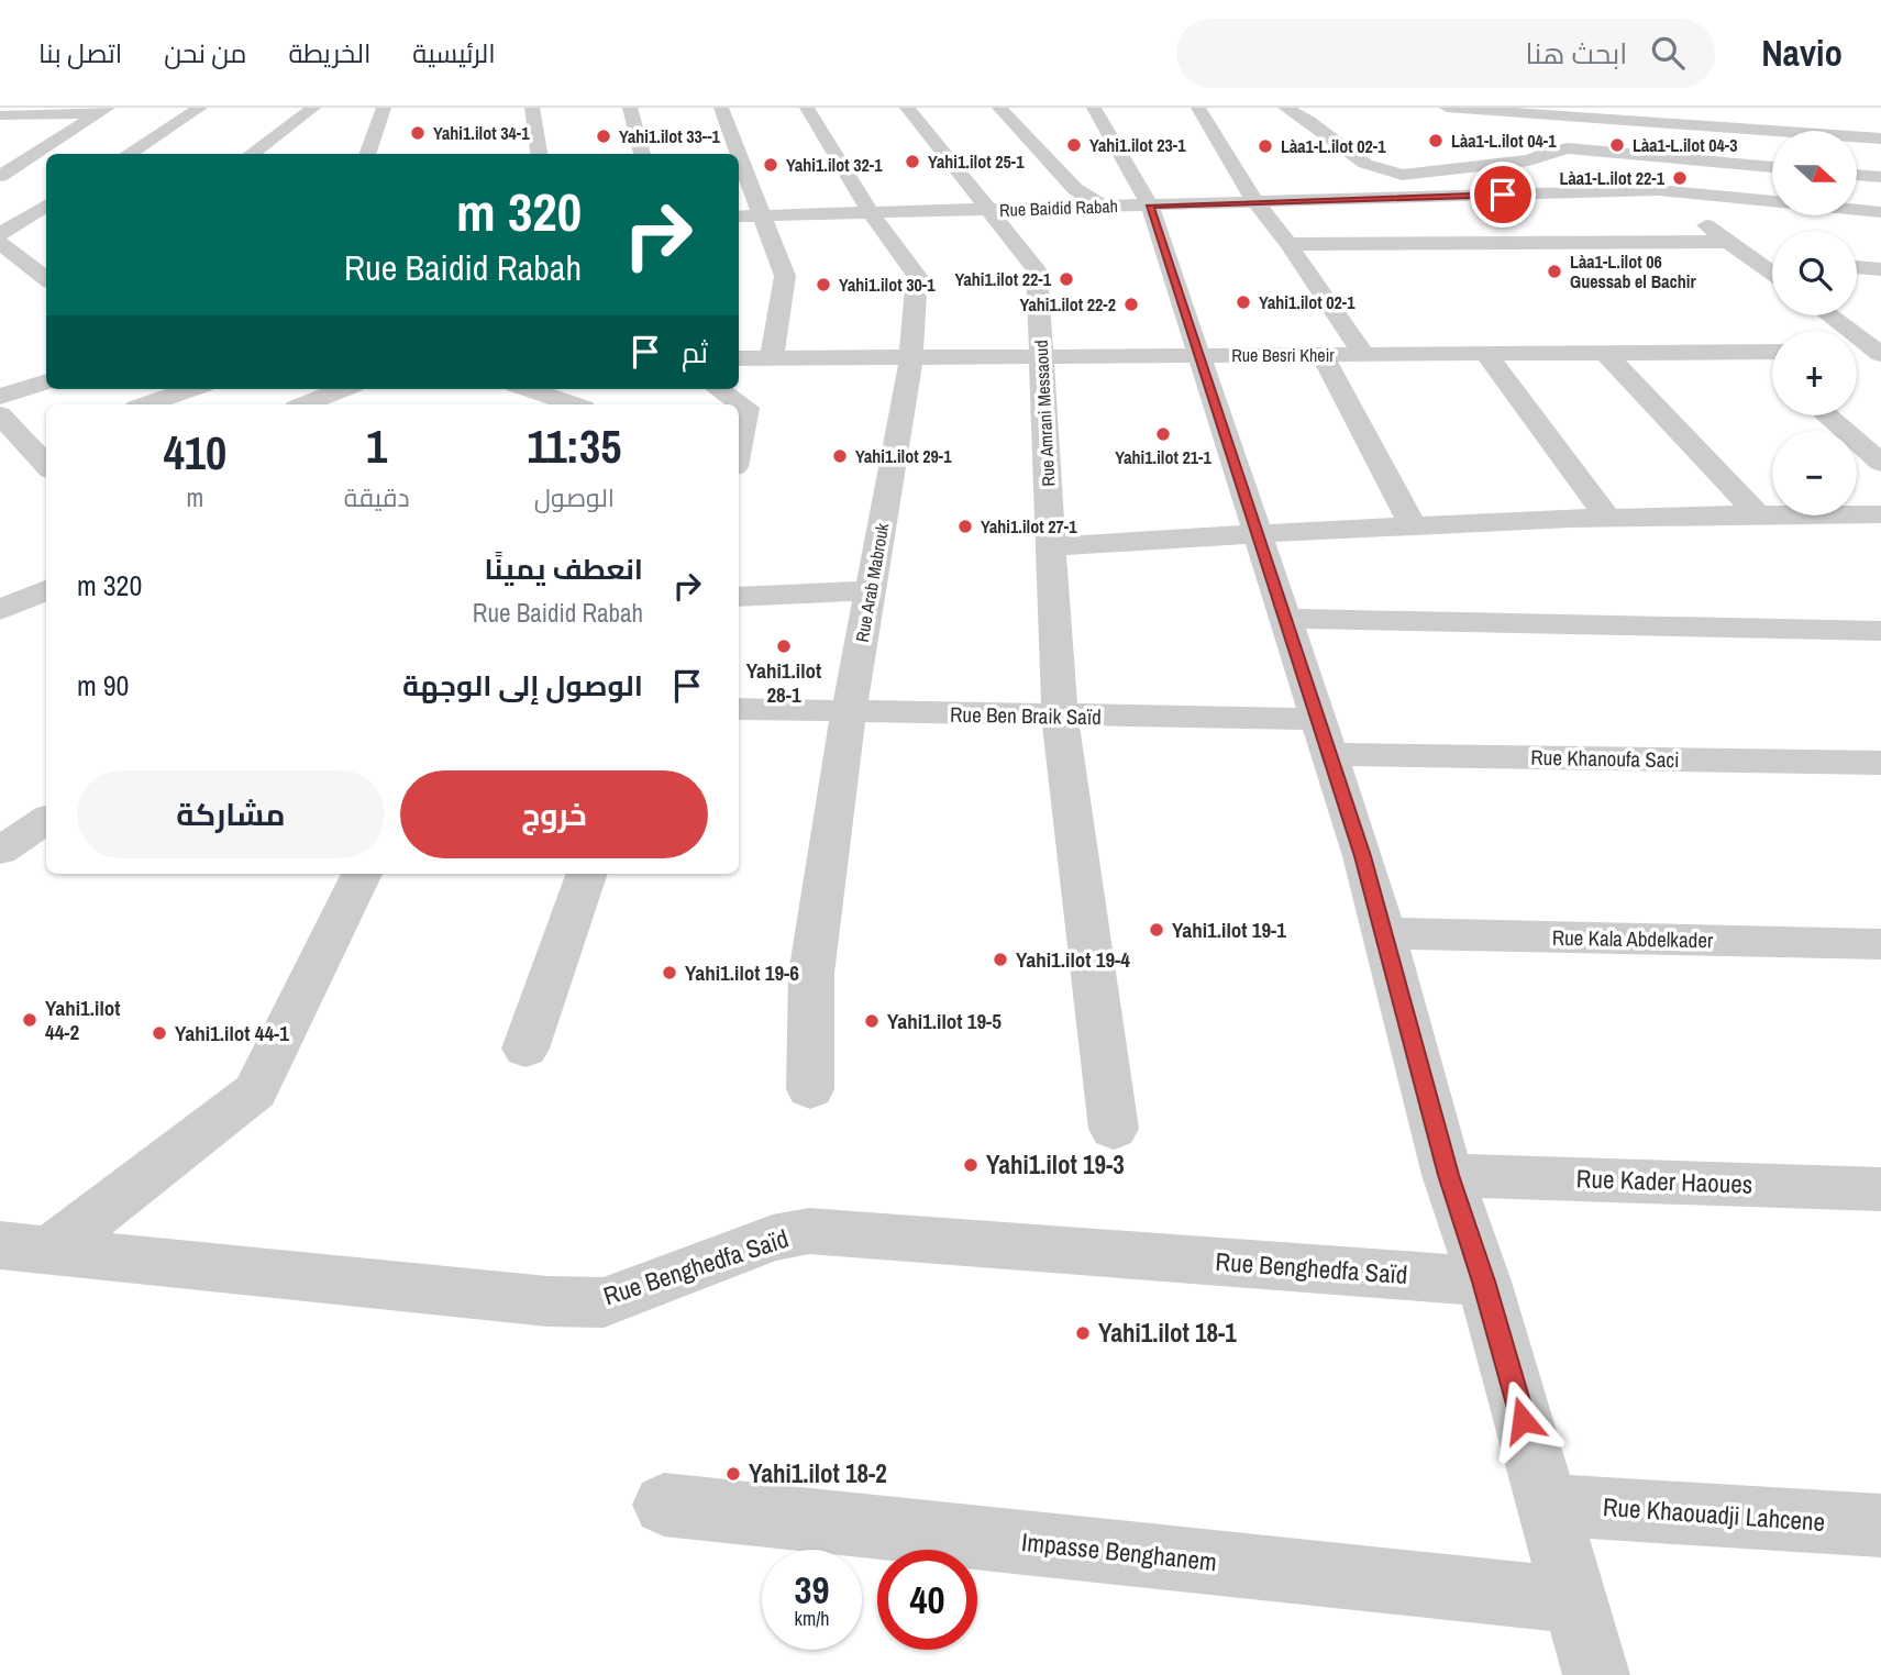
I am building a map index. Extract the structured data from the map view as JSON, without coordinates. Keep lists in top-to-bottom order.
{
  "streets": {
    "street": [
      "Rue Baidid Rabah",
      "Rue Besri Kheir",
      "Rue Amrani Messaoud",
      "Rue Arab Mabrouk",
      "Rue Ben Braik Saïd",
      "Rue Khanoufa Saci",
      "Rue Kala Abdelkader",
      "Rue Kader Haoues",
      "Rue Benghedfa Saïd",
      "Rue Khaouadji Lahcene",
      "Impasse Benghanem"
    ]
  },
  "crossings": [
    ["Rue Baidid Rabah", "Rue Amrani Messaoud"],
    ["Rue Baidid Rabah", "Rue Arab Mabrouk"],
    ["Rue Besri Kheir", "Rue Amrani Messaoud"],
    ["Rue Besri Kheir", "Rue Arab Mabrouk"],
    ["Rue Amrani Messaoud", "Rue Ben Braik Saïd"],
    ["Rue Arab Mabrouk", "Rue Ben Braik Saïd"],
    ["Rue Ben Braik Saïd", "Rue Khanoufa Saci"]
  ],
  "places": [
    "Yahi1.ilot 34-1",
    "Yahi1.ilot 33--1",
    "Làa1-L.ilot 04-1",
    "Yahi1.ilot 23-1",
    "Làa1-L.ilot 04-3",
    "Làa1-L.ilot 02-1",
    "Yahi1.ilot 25-1",
    "Yahi1.ilot 32-1",
    "Làa1-L.ilot 22-1",
    "Làa1-L.ilot 06 Guessab el Bachir",
    "Yahi1.ilot 22-1",
    "Yahi1.ilot 30-1",
    "Yahi1.ilot 02-1",
    "Yahi1.ilot 22-2",
    "Yahi1.ilot 21-1",
    "Yahi1.ilot 29-1",
    "Yahi1.ilot 27-1",
    "Yahi1.ilot 28-1",
    "Yahi1.ilot 19-1",
    "Yahi1.ilot 19-4",
    "Yahi1.ilot 19-6",
    "Yahi1.ilot 44-2",
    "Yahi1.ilot 19-5",
    "Yahi1.ilot 44-1",
    "Yahi1.ilot 19-3",
    "Yahi1.ilot 18-1",
    "Yahi1.ilot 18-2"
  ],
  "north": "right",
  "page": {
    "header": "Navio",
    "search": "ابحث هنا",
    "nav": [
      "الرئيسية",
      "الخريطة",
      "من نحن",
      "اتصل بنا"
    ],
    "map_buttons": ["+", "−"],
    "turn": ["320 m", "Rue Baidid Rabah"],
    "then": "ثم",
    "eta": [
      "11:35",
      "الوصول",
      "1",
      "دقيقة",
      "410",
      "m"
    ],
    "list": [
      {
        "name": "انعطف يمينًا",
        "note": "Rue Baidid Rabah",
        "value": "320 m"
      },
      {
        "name": "الوصول إلى الوجهة",
        "value": "90 m"
      }
    ],
    "buttons": ["خروج", "مشاركة"],
    "speed": "39 km/h",
    "limit": "40"
  }
}
